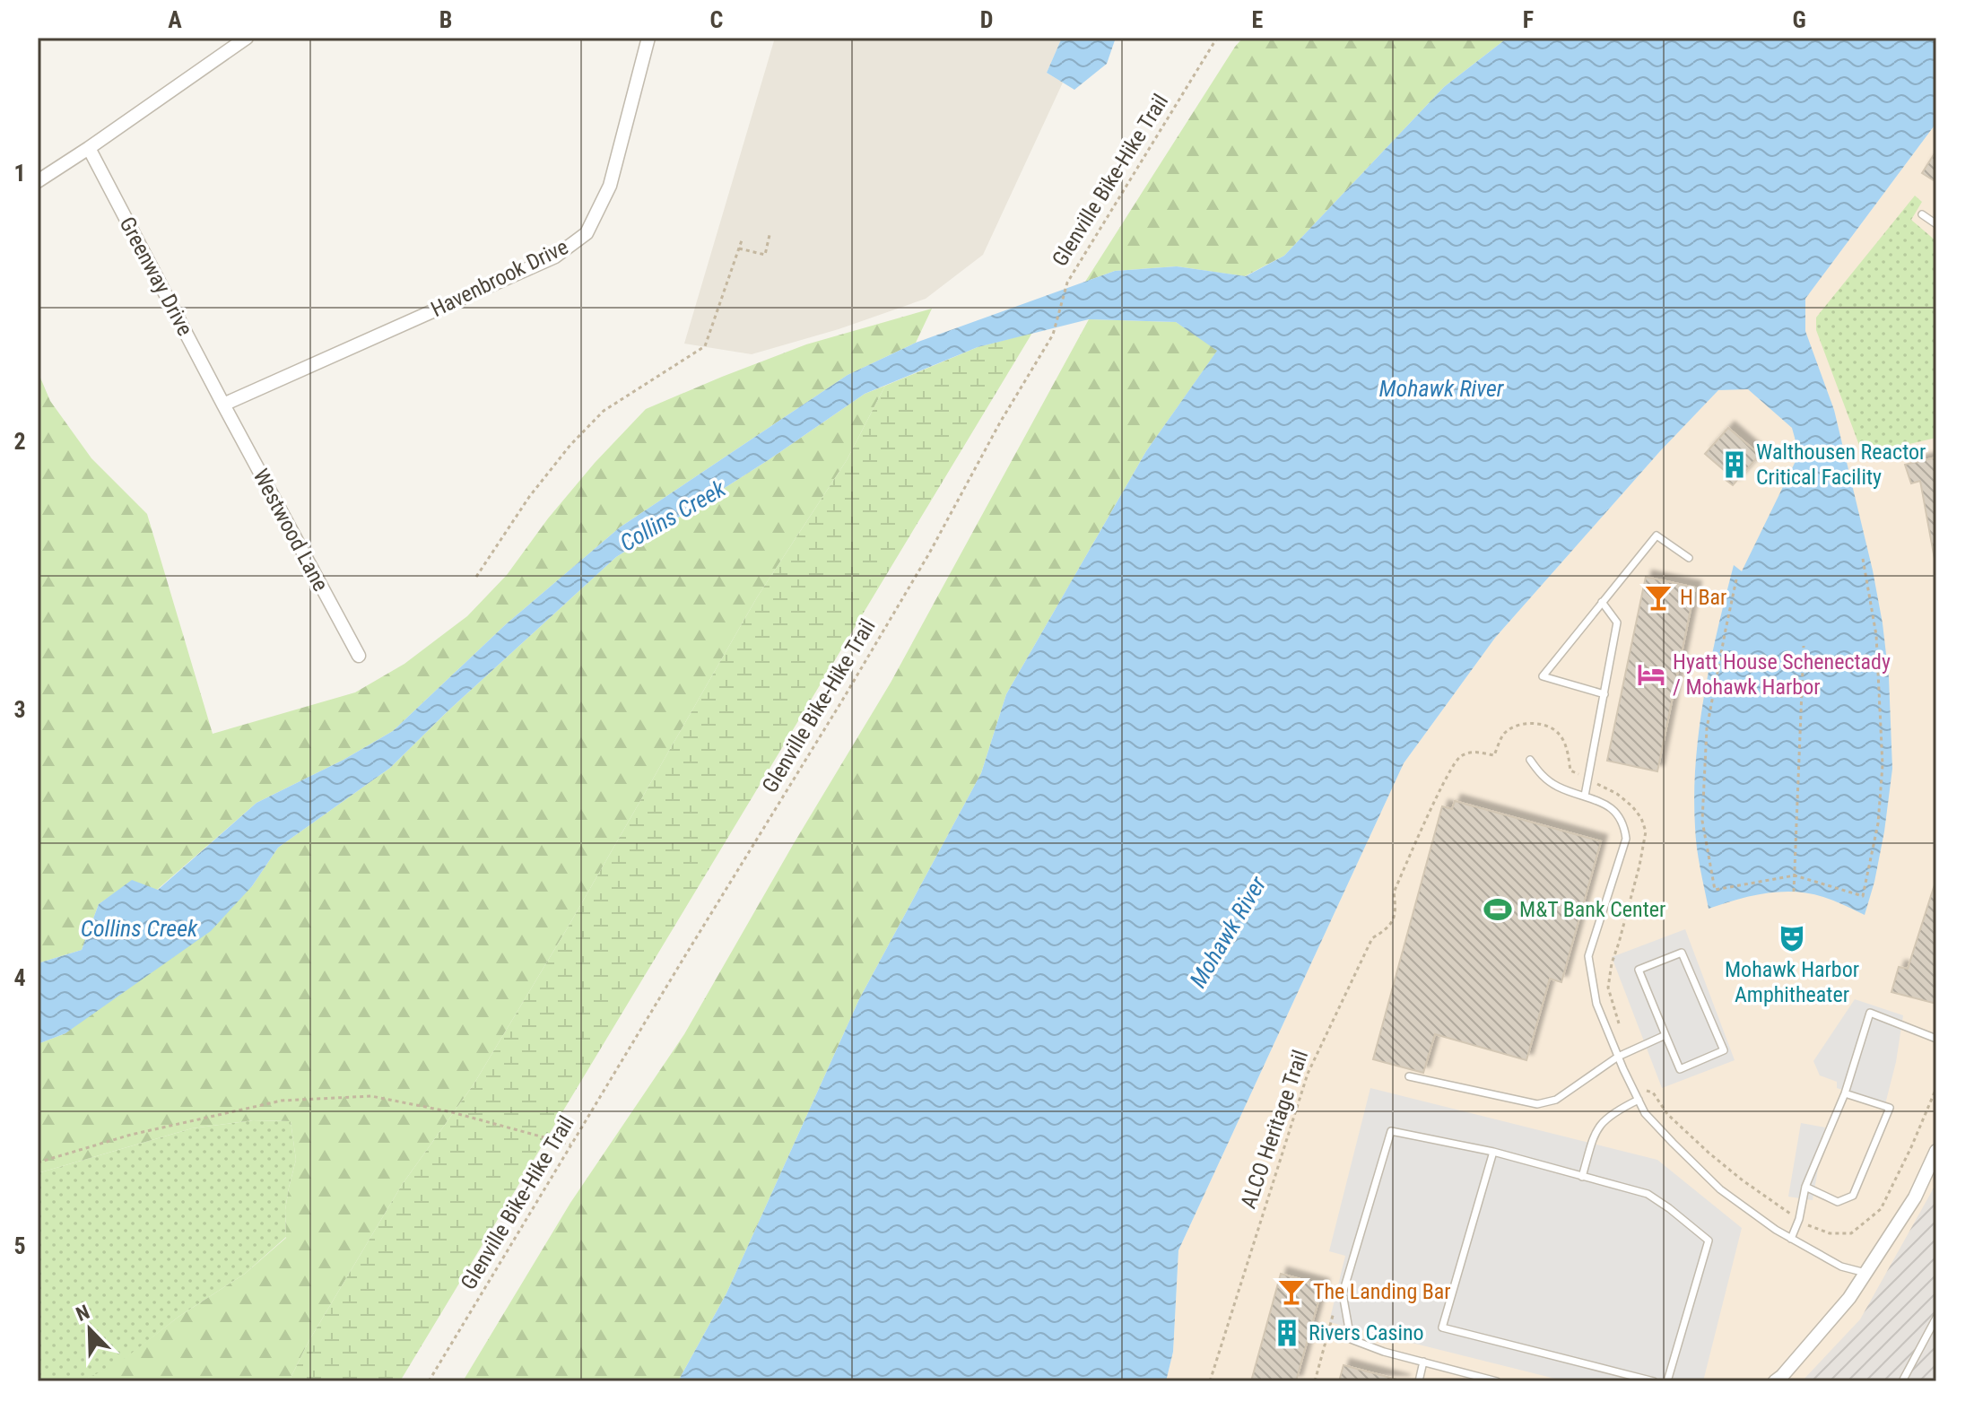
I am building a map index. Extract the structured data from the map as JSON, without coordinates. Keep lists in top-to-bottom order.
{
  "streets": {
    "street": ["Greenway Drive", "Havenbrook Drive", "Westwood Lane"],
    "path": ["Glenville Bike-Hike Trail", "ALCO Heritage Trail"]
  },
  "crossings": [
    ["Greenway Drive", "Havenbrook Drive"],
    ["Greenway Drive", "Westwood Lane"],
    ["Havenbrook Drive", "Westwood Lane"]
  ],
  "water": ["Mohawk River", "Collins Creek"],
  "places": {
    "building": ["Walthousen Reactor Critical Facility", "Rivers Casino"],
    "bar": ["H Bar", "The Landing Bar"],
    "hotel": ["Hyatt House Schenectady / Mohawk Harbor"],
    "sports": ["M&T Bank Center"],
    "theatre": ["Mohawk Harbor Amphitheater"]
  },
  "north": "top left",
  "grid": {
    "columns": [
      "A",
      "B",
      "C",
      "D",
      "E",
      "F",
      "G"
    ],
    "rows": [
      "1",
      "2",
      "3",
      "4",
      "5"
    ]
  }
}
